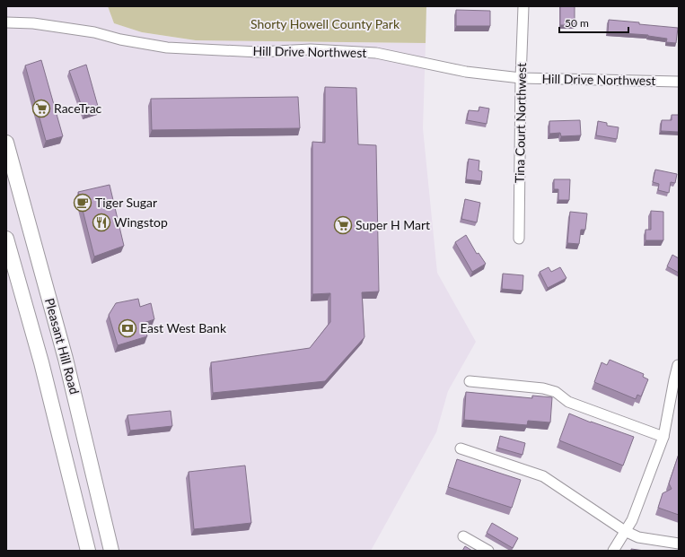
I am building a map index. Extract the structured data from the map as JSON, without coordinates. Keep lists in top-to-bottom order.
{
  "streets": {
    "highway": ["Pleasant Hill Road"],
    "street": ["Hill Drive Northwest", "Tina Court Northwest"]
  },
  "crossings": [
    ["Hill Drive Northwest", "Tina Court Northwest"]
  ],
  "parks": ["Shorty Howell County Park"],
  "places": {
    "supermarket": ["RaceTrac", "Super H Mart"],
    "cafe": ["Tiger Sugar"],
    "restaurant": ["Wingstop"],
    "bank": ["East West Bank"]
  },
  "scale_bar": "50 m"
}
